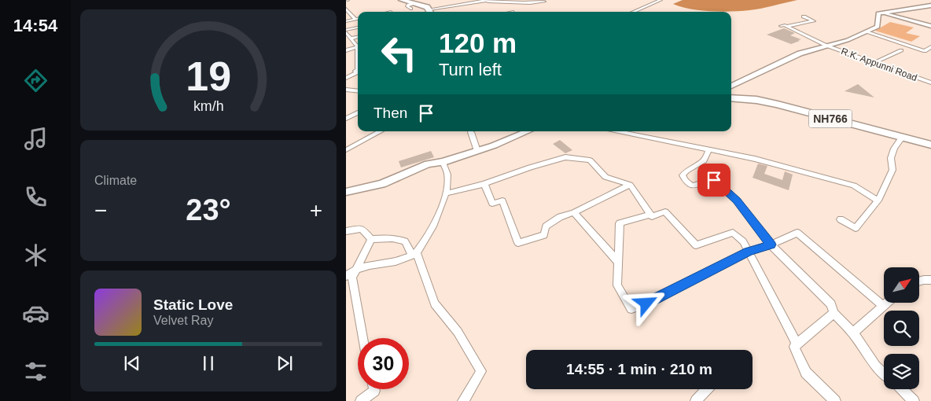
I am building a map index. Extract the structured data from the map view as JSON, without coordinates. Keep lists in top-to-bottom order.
{
  "streets": {
    "highway": ["NH766"],
    "street": ["R.K. Appunni Road"]
  },
  "north": "top right",
  "page": {
    "tabs": "14:54",
    "turn": ["120 m", "Turn left"],
    "then": "Then",
    "tile": "Climate",
    "heat": ["−", "23°", "+"],
    "song": ["Static Love", "Velvet Ray"],
    "limit": "30",
    "trip": "14:55 · 1 min · 210 m",
    "gauge": ["19", "km/h"]
  }
}
